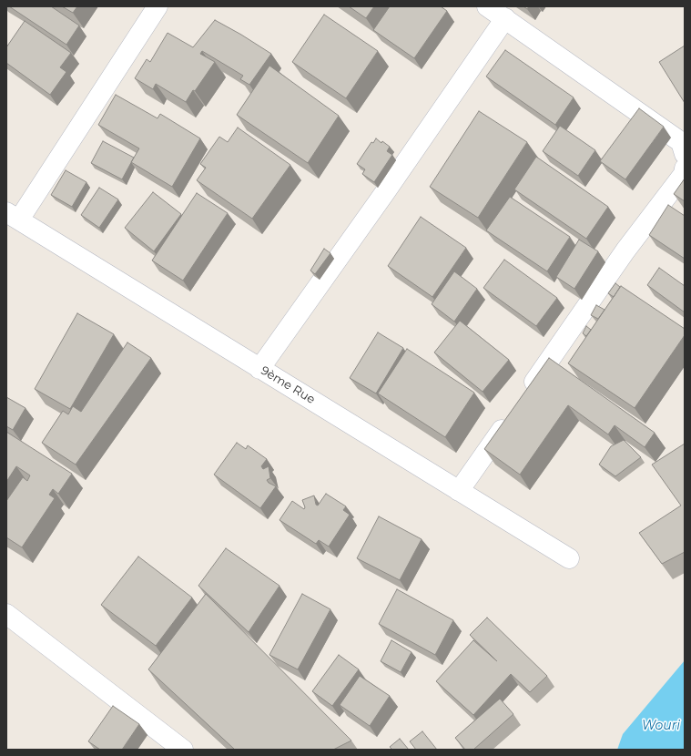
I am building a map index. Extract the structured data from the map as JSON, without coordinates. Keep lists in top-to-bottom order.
{
  "streets": {
    "street": ["9ème Rue"]
  },
  "water": ["Wouri"]
}
